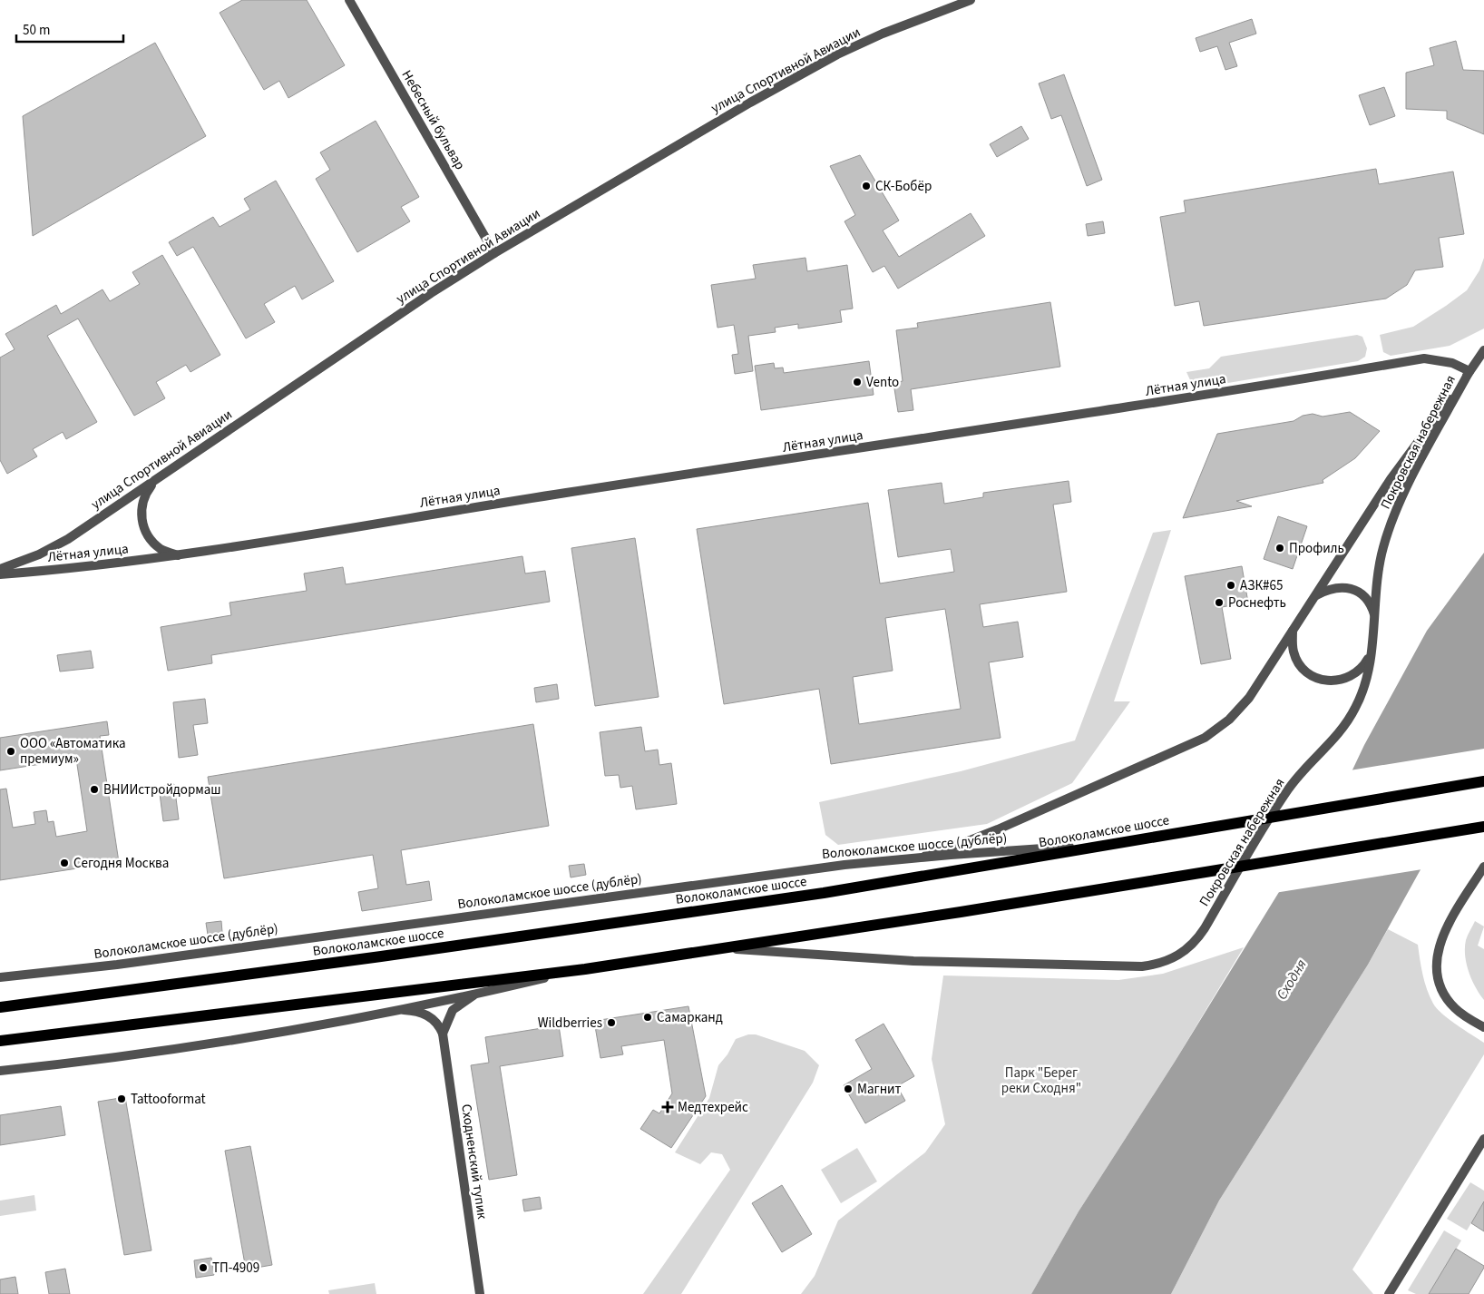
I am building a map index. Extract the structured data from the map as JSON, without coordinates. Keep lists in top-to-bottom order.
{
  "streets": {
    "main road": ["Волоколамское шоссе"],
    "street": [
      "улица Спортивной Авиации",
      "Небесный бульвар",
      "Лётная улица",
      "Покровская набережная",
      "Волоколамское шоссе (дублёр)",
      "Сходненский тупик"
    ]
  },
  "crossings": [
    ["улица Спортивной Авиации", "Небесный бульвар"],
    ["улица Спортивной Авиации", "Лётная улица"],
    ["Лётная улица", "Покровская набережная"],
    ["Покровская набережная", "Волоколамское шоссе (дублёр)"],
    ["Волоколамское шоссе", "Волоколамское шоссе (дублёр)"]
  ],
  "water": ["Сходня"],
  "parks": ["Парк \"Берег реки Сходня\""],
  "places": {
    "other": [
      "СК-Бобёр",
      "Vento",
      "Профиль",
      "АЗК#65",
      "Роснефть",
      "ООО «Автоматика премиум»",
      "ВНИИстройдормаш",
      "Сегодня Москва",
      "Самарканд",
      "Wildberries",
      "Магнит",
      "Tattooformat",
      "ТП-4909"
    ],
    "health": ["Медтехрейс"]
  },
  "scale_bar": "50 m"
}
